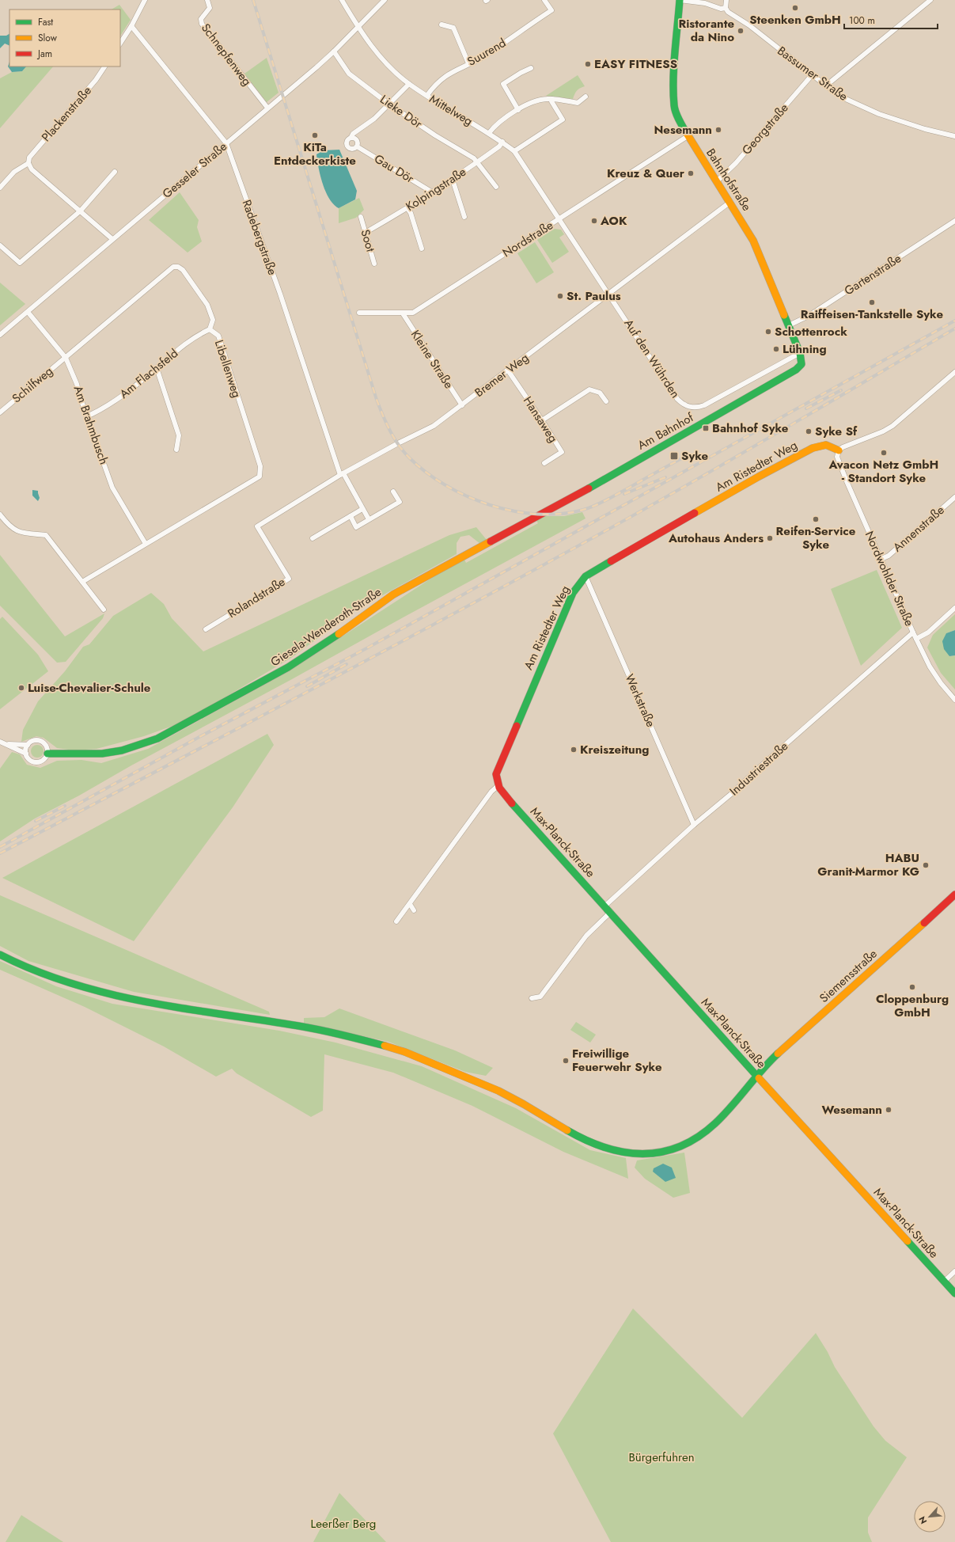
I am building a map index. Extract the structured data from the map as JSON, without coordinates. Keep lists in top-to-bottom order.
{
  "streets": {
    "street": [
      "Suurend",
      "Schnepfenweg",
      "Bassumer Straße",
      "Mittelweg",
      "Lieke Dör",
      "Plackenstraße",
      "Georgstraße",
      "Gau Dör",
      "Gesseler Straße",
      "Bahnhofstraße",
      "Kolpingstraße",
      "Radebergstraße",
      "Nordstraße",
      "Soot",
      "Gartenstraße",
      "Auf den Wührden",
      "Kleine Straße",
      "Libellenweg",
      "Am Flachsfeld",
      "Bremer Weg",
      "Schilfweg",
      "Hansaweg",
      "Am Brahmbusch",
      "Am Bahnhof",
      "Am Ristedter Weg",
      "Annenstraße",
      "Nordwohlder Straße",
      "Rolandstraße",
      "Giesela-Wenderoth-Straße",
      "Werkstraße",
      "Industriestraße",
      "Max-Planck-Straße",
      "Siemensstraße"
    ]
  },
  "crossings": [
    ["Suurend", "Mittelweg"],
    ["Schnepfenweg", "Gesseler Straße"],
    ["Bassumer Straße", "Georgstraße"],
    ["Bassumer Straße", "Bahnhofstraße"],
    ["Mittelweg", "Gesseler Straße"],
    ["Mittelweg", "Kolpingstraße"],
    ["Mittelweg", "Nordstraße"],
    ["Mittelweg", "Auf den Wührden"],
    ["Lieke Dör", "Gesseler Straße"],
    ["Lieke Dör", "Kolpingstraße"],
    ["Georgstraße", "Bahnhofstraße"],
    ["Gau Dör", "Kolpingstraße"],
    ["Gesseler Straße", "Radebergstraße"],
    ["Gesseler Straße", "Am Brahmbusch"],
    ["Bahnhofstraße", "Nordstraße"],
    ["Bahnhofstraße", "Gartenstraße"],
    ["Bahnhofstraße", "Auf den Wührden"],
    ["Bahnhofstraße", "Bremer Weg"],
    ["Bahnhofstraße", "Am Bahnhof"],
    ["Kolpingstraße", "Soot"],
    ["Radebergstraße", "Bremer Weg"],
    ["Nordstraße", "Auf den Wührden"],
    ["Nordstraße", "Kleine Straße"],
    ["Auf den Wührden", "Bremer Weg"],
    ["Kleine Straße", "Bremer Weg"],
    ["Libellenweg", "Am Flachsfeld"],
    ["Libellenweg", "Schilfweg"],
    ["Libellenweg", "Am Brahmbusch"],
    ["Am Flachsfeld", "Am Brahmbusch"],
    ["Bremer Weg", "Hansaweg"],
    ["Bremer Weg", "Rolandstraße"],
    ["Schilfweg", "Am Brahmbusch"],
    ["Am Bahnhof", "Giesela-Wenderoth-Straße"],
    ["Am Ristedter Weg", "Nordwohlder Straße"],
    ["Am Ristedter Weg", "Werkstraße"],
    ["Am Ristedter Weg", "Max-Planck-Straße"],
    ["Annenstraße", "Nordwohlder Straße"],
    ["Nordwohlder Straße", "Industriestraße"],
    ["Werkstraße", "Industriestraße"],
    ["Industriestraße", "Max-Planck-Straße"],
    ["Max-Planck-Straße", "Siemensstraße"]
  ],
  "parks": ["Bürgerfuhren", "Leerßer Berg"],
  "places": {
    "other": [
      "Steenken GmbH",
      "Ristorante da Nino",
      "EASY FITNESS",
      "Nesemann",
      "KiTa Entdeckerkiste",
      "Kreuz & Quer",
      "AOK",
      "St. Paulus",
      "Raiffeisen-Tankstelle Syke",
      "Schottenrock",
      "Lühning",
      "Syke Sf",
      "Avacon Netz GmbH - Standort Syke",
      "Reifen-Service Syke",
      "Autohaus Anders",
      "Luise-Chevalier-Schule",
      "Kreiszeitung",
      "HABU Granit-Marmor KG",
      "Cloppenburg GmbH",
      "Freiwillige Feuerwehr Syke",
      "Wesemann"
    ],
    "transit": ["Bahnhof Syke", "Syke"]
  },
  "legend": ["Fast", "Slow", "Jam"],
  "scale_bar": "100 m",
  "north": "bottom left"
}
